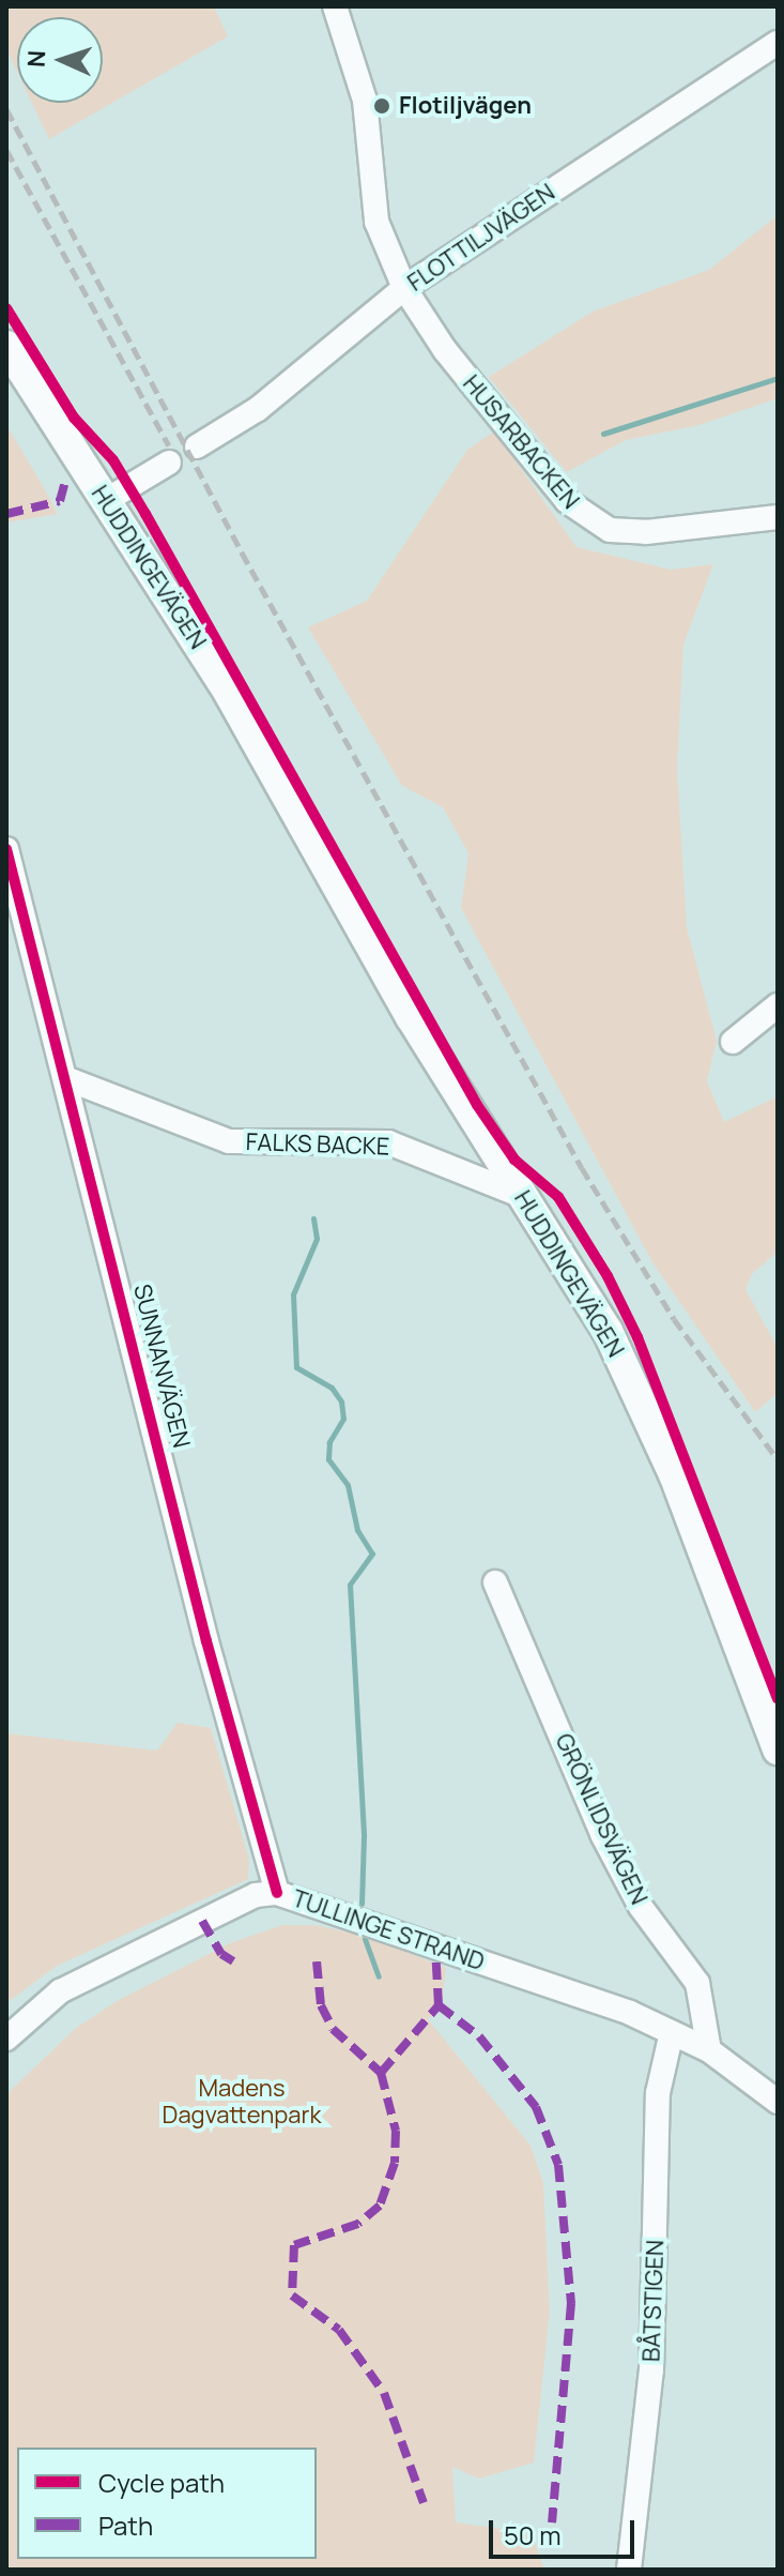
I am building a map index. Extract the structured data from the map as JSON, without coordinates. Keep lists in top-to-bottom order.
{
  "streets": {
    "main road": ["HUDDINGEVÄGEN"],
    "street": [
      "FLOTTILJVÄGEN",
      "HUSARBACKEN",
      "FALKS BACKE",
      "SUNNANVÄGEN",
      "GRÖNLIDSVÄGEN",
      "TULLINGE STRAND",
      "BÅTSTIGEN"
    ]
  },
  "crossings": [
    ["FLOTTILJVÄGEN", "HUSARBACKEN"],
    ["HUDDINGEVÄGEN", "FALKS BACKE"],
    ["FALKS BACKE", "SUNNANVÄGEN"],
    ["SUNNANVÄGEN", "TULLINGE STRAND"],
    ["GRÖNLIDSVÄGEN", "TULLINGE STRAND"],
    ["TULLINGE STRAND", "BÅTSTIGEN"]
  ],
  "parks": ["Madens Dagvattenpark"],
  "places": ["Flotiljvägen"],
  "legend": ["Cycle path", "Path"],
  "scale_bar": "50 m",
  "north": "left"
}
